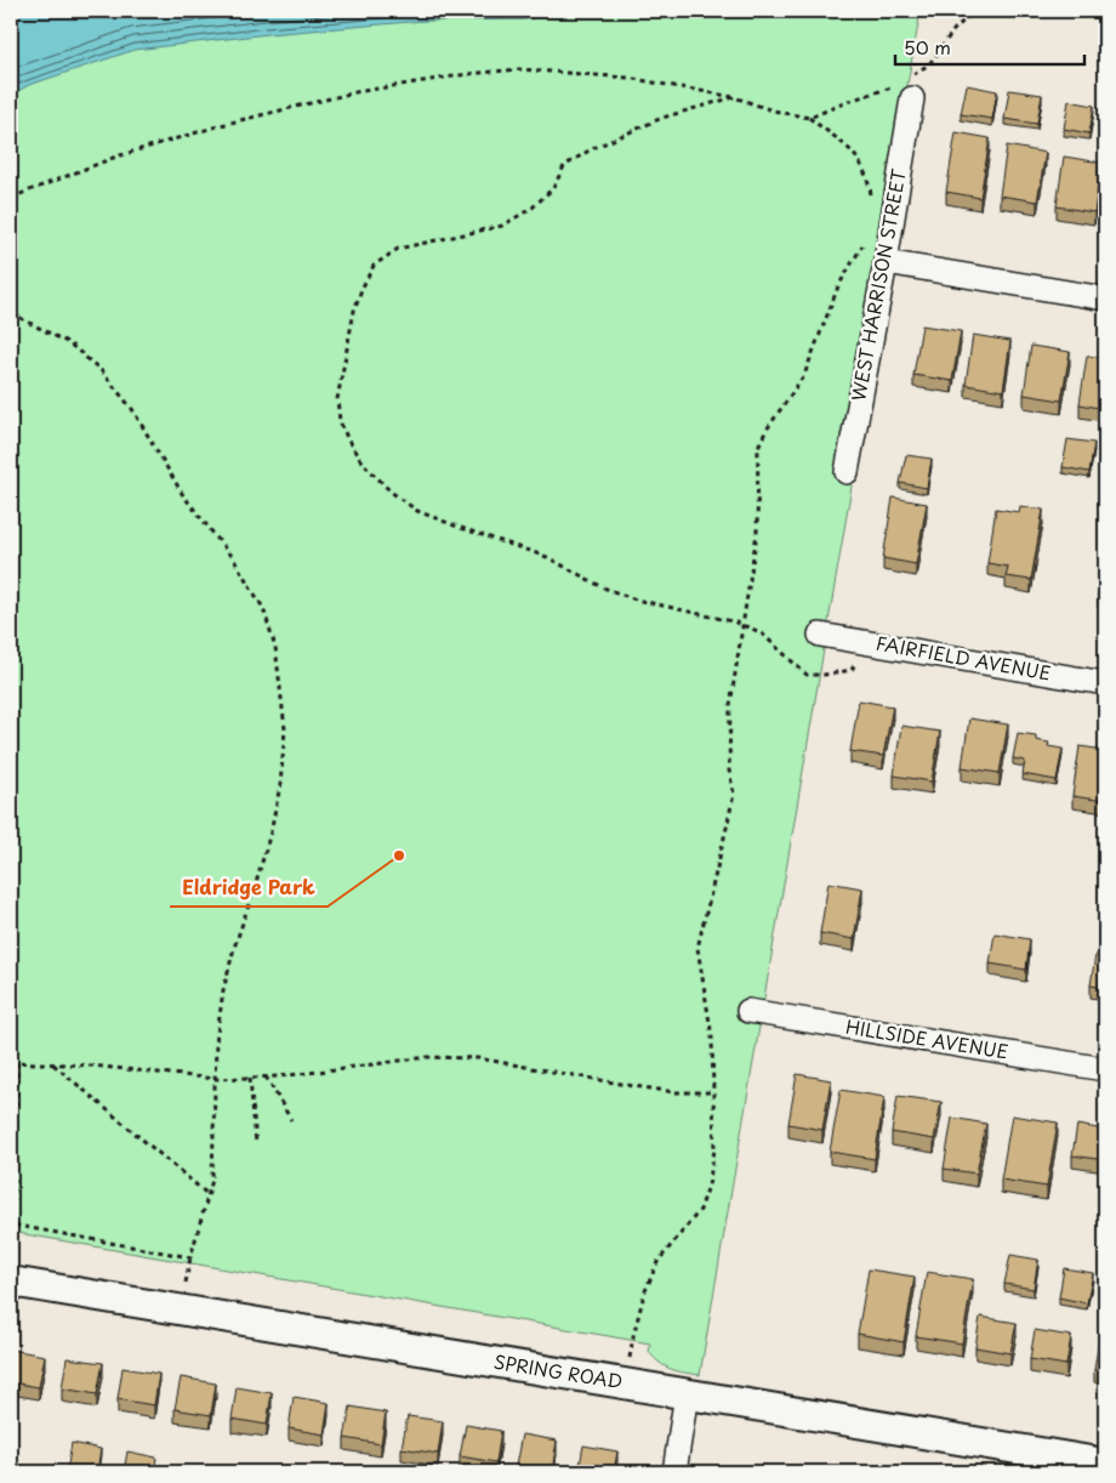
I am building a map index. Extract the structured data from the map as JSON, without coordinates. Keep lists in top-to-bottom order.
{
  "streets": {
    "street": [
      "WEST HARRISON STREET",
      "FAIRFIELD AVENUE",
      "HILLSIDE AVENUE",
      "SPRING ROAD"
    ]
  },
  "places": ["Eldridge Park"],
  "scale_bar": "50 m"
}
